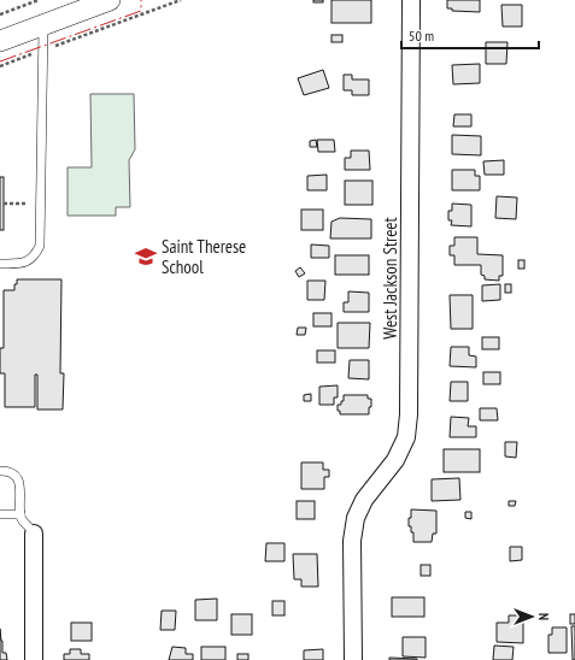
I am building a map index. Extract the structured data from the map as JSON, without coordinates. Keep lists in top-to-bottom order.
{
  "streets": {
    "street": ["West Jackson Street"]
  },
  "places": {
    "school or university": ["Saint Therese School"]
  },
  "scale_bar": "50 m",
  "north": "right"
}
